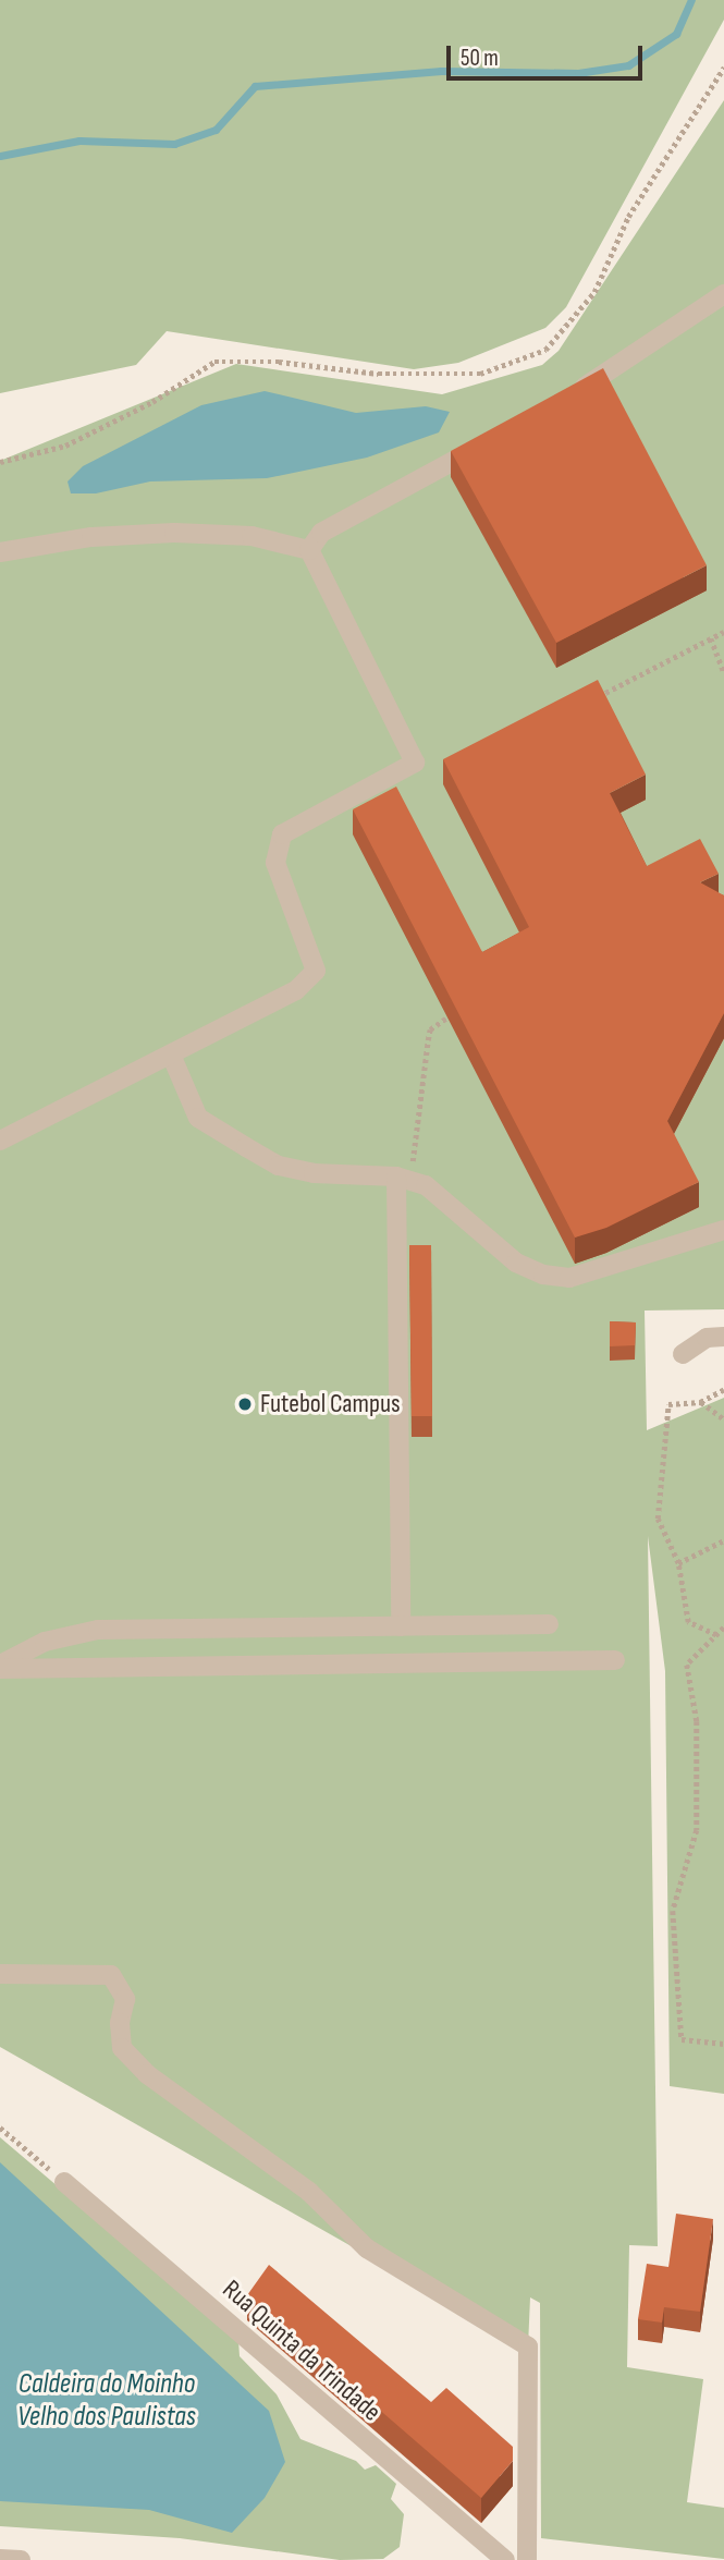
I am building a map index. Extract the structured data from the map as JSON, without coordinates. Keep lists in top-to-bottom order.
{
  "streets": {
    "street": ["Rua Quinta da Trindade"]
  },
  "water": ["Caldeira do Moinho Velho dos Paulistas"],
  "places": ["Futebol Campus"],
  "scale_bar": "50 m"
}
